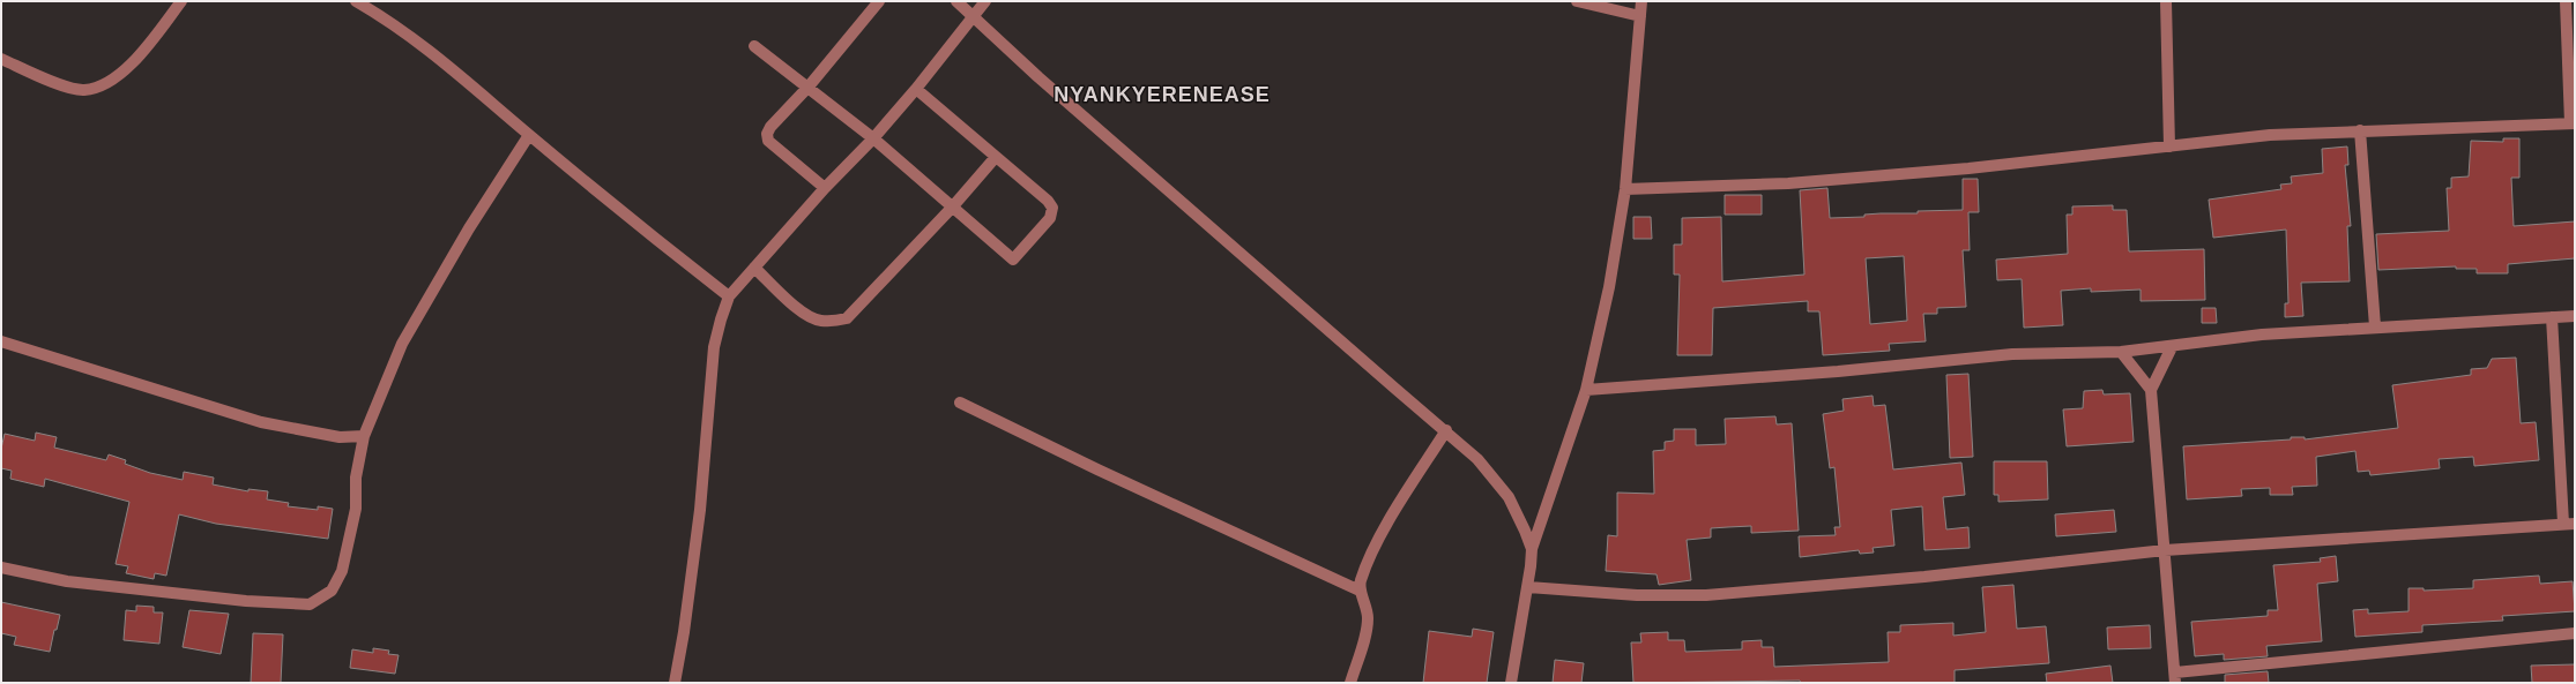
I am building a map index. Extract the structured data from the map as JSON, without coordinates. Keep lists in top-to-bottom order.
{
  "districts": ["NYANKYERENEASE"]
}
